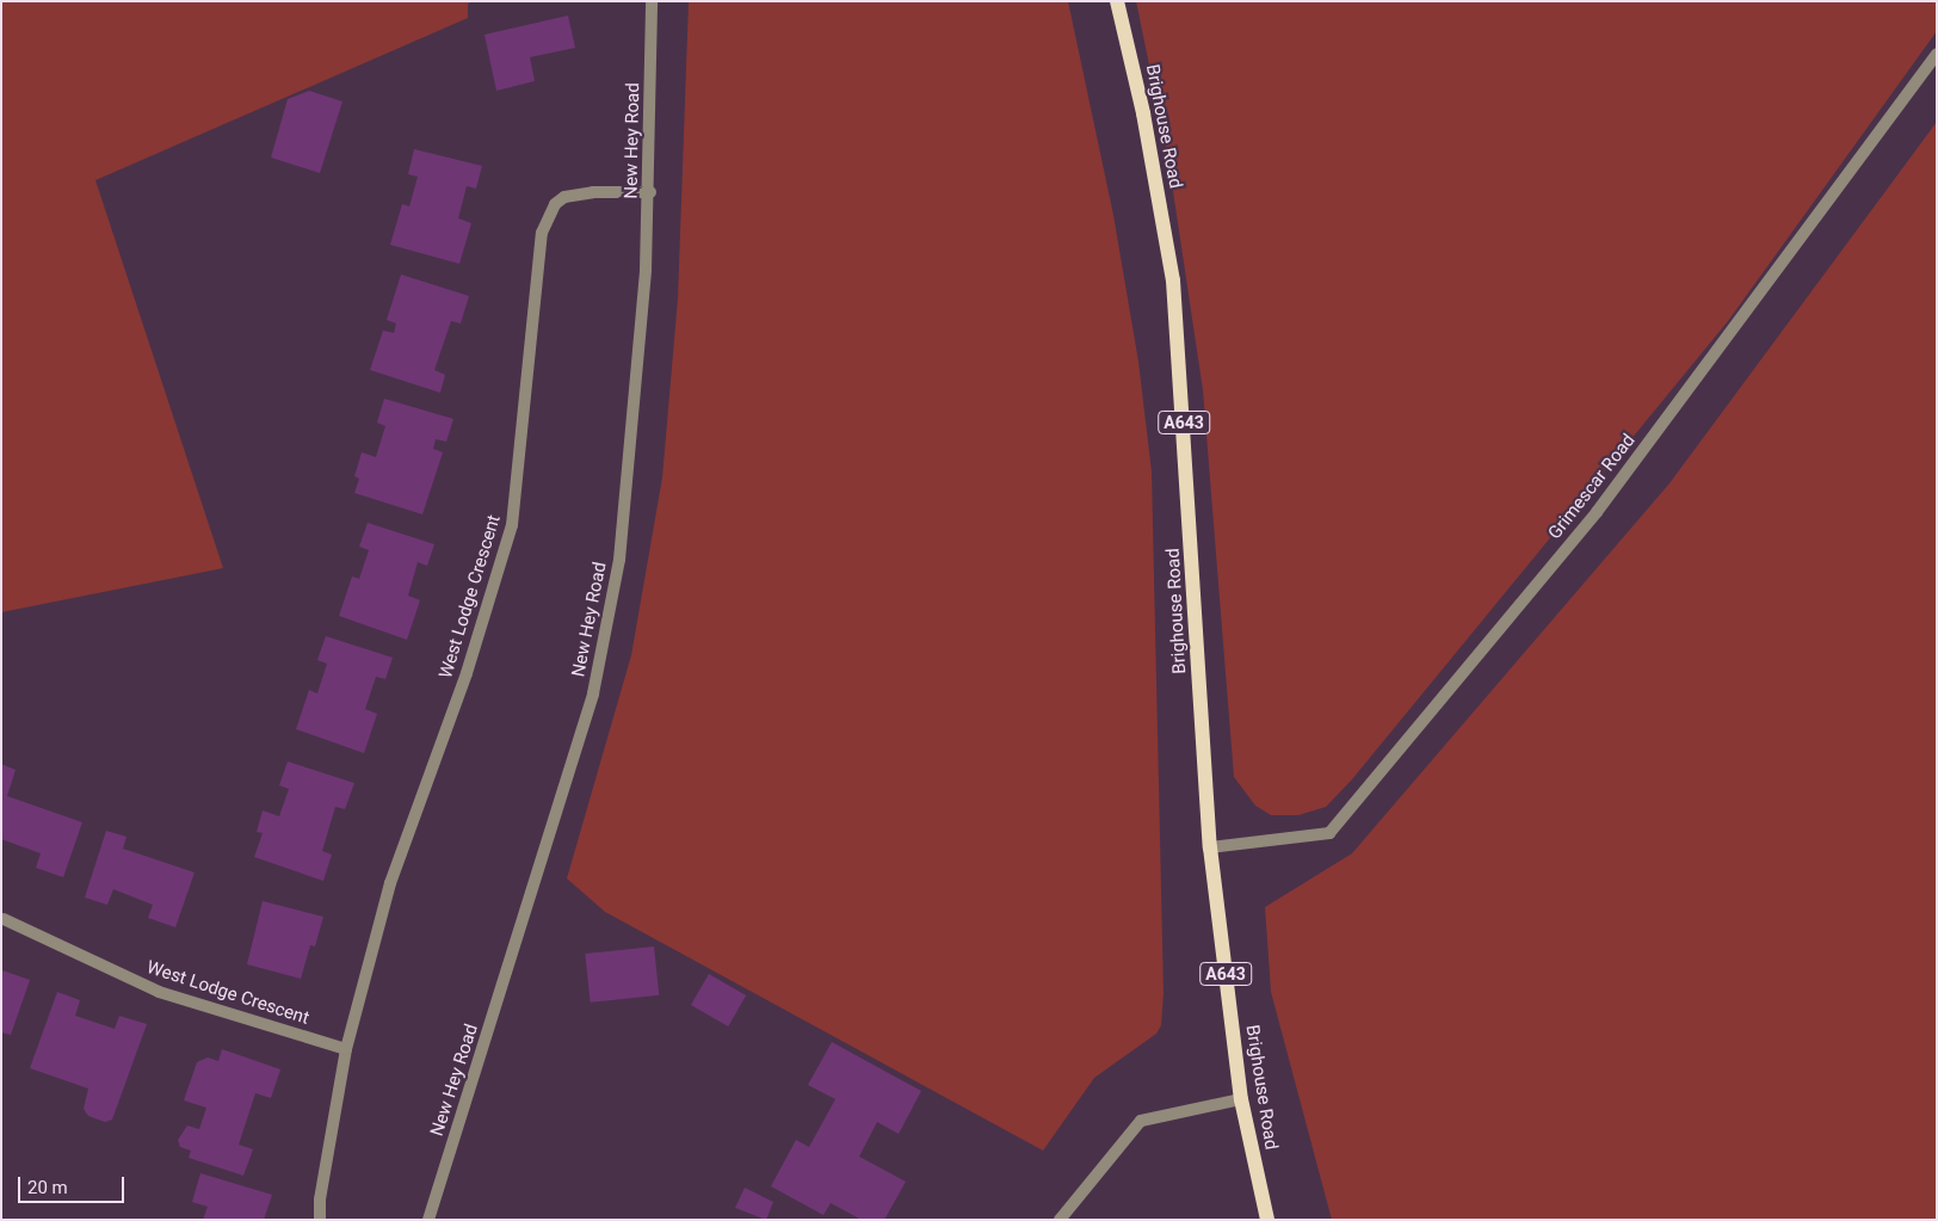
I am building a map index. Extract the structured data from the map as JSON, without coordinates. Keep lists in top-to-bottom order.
{
  "streets": {
    "main road": ["Brighouse Road", "A643"],
    "street": ["New Hey Road", "Grimescar Road", "West Lodge Crescent"]
  },
  "crossings": [
    ["Brighouse Road", "Grimescar Road"],
    ["New Hey Road", "West Lodge Crescent"]
  ],
  "scale_bar": "20 m"
}
